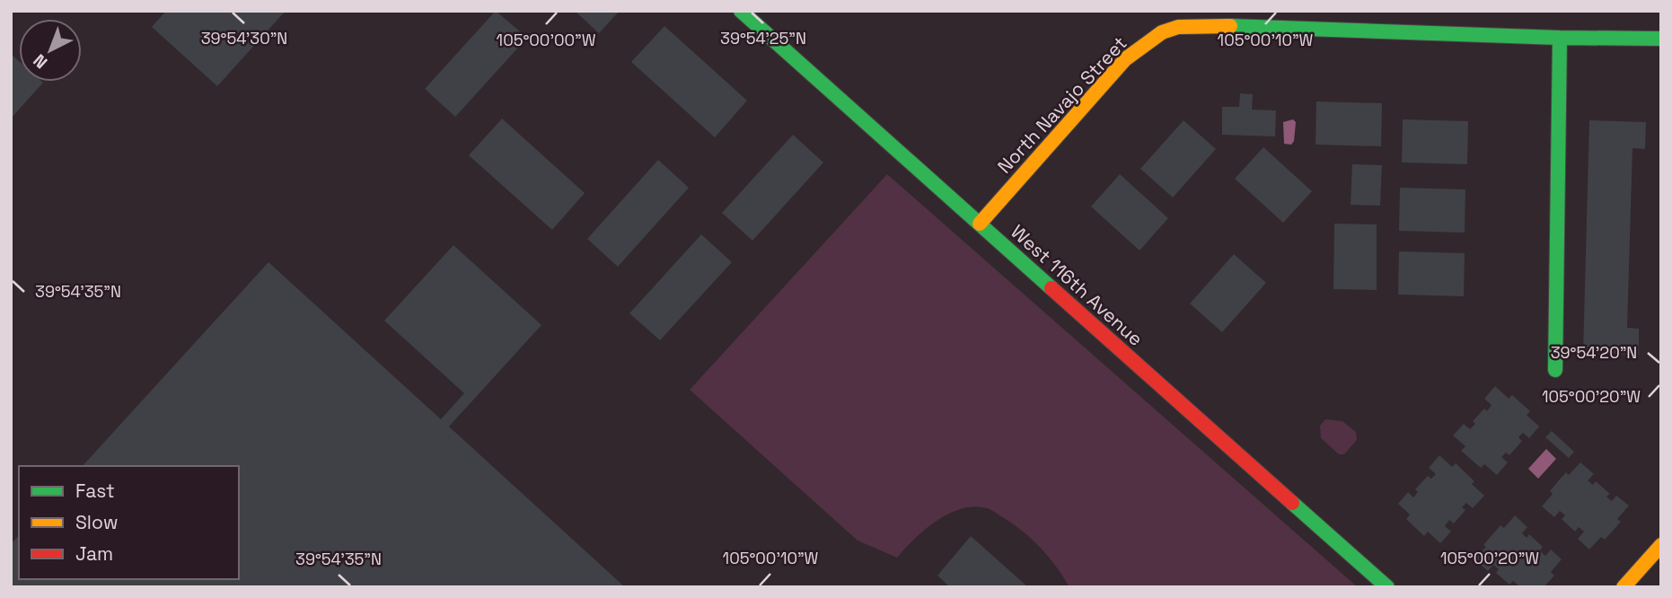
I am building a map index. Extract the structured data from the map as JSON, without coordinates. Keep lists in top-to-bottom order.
{
  "streets": {
    "street": ["North Navajo Street", "West 116th Avenue"]
  },
  "crossings": [
    ["North Navajo Street", "West 116th Avenue"]
  ],
  "legend": ["Fast", "Slow", "Jam"],
  "north": "bottom left",
  "coordinates": [
    "39°54'30\"N",
    "39°54'25\"N",
    "105°00'00\"W",
    "105°00'10\"W",
    "39°54'35\"N",
    "39°54'20\"N",
    "105°00'20\"W"
  ]
}
